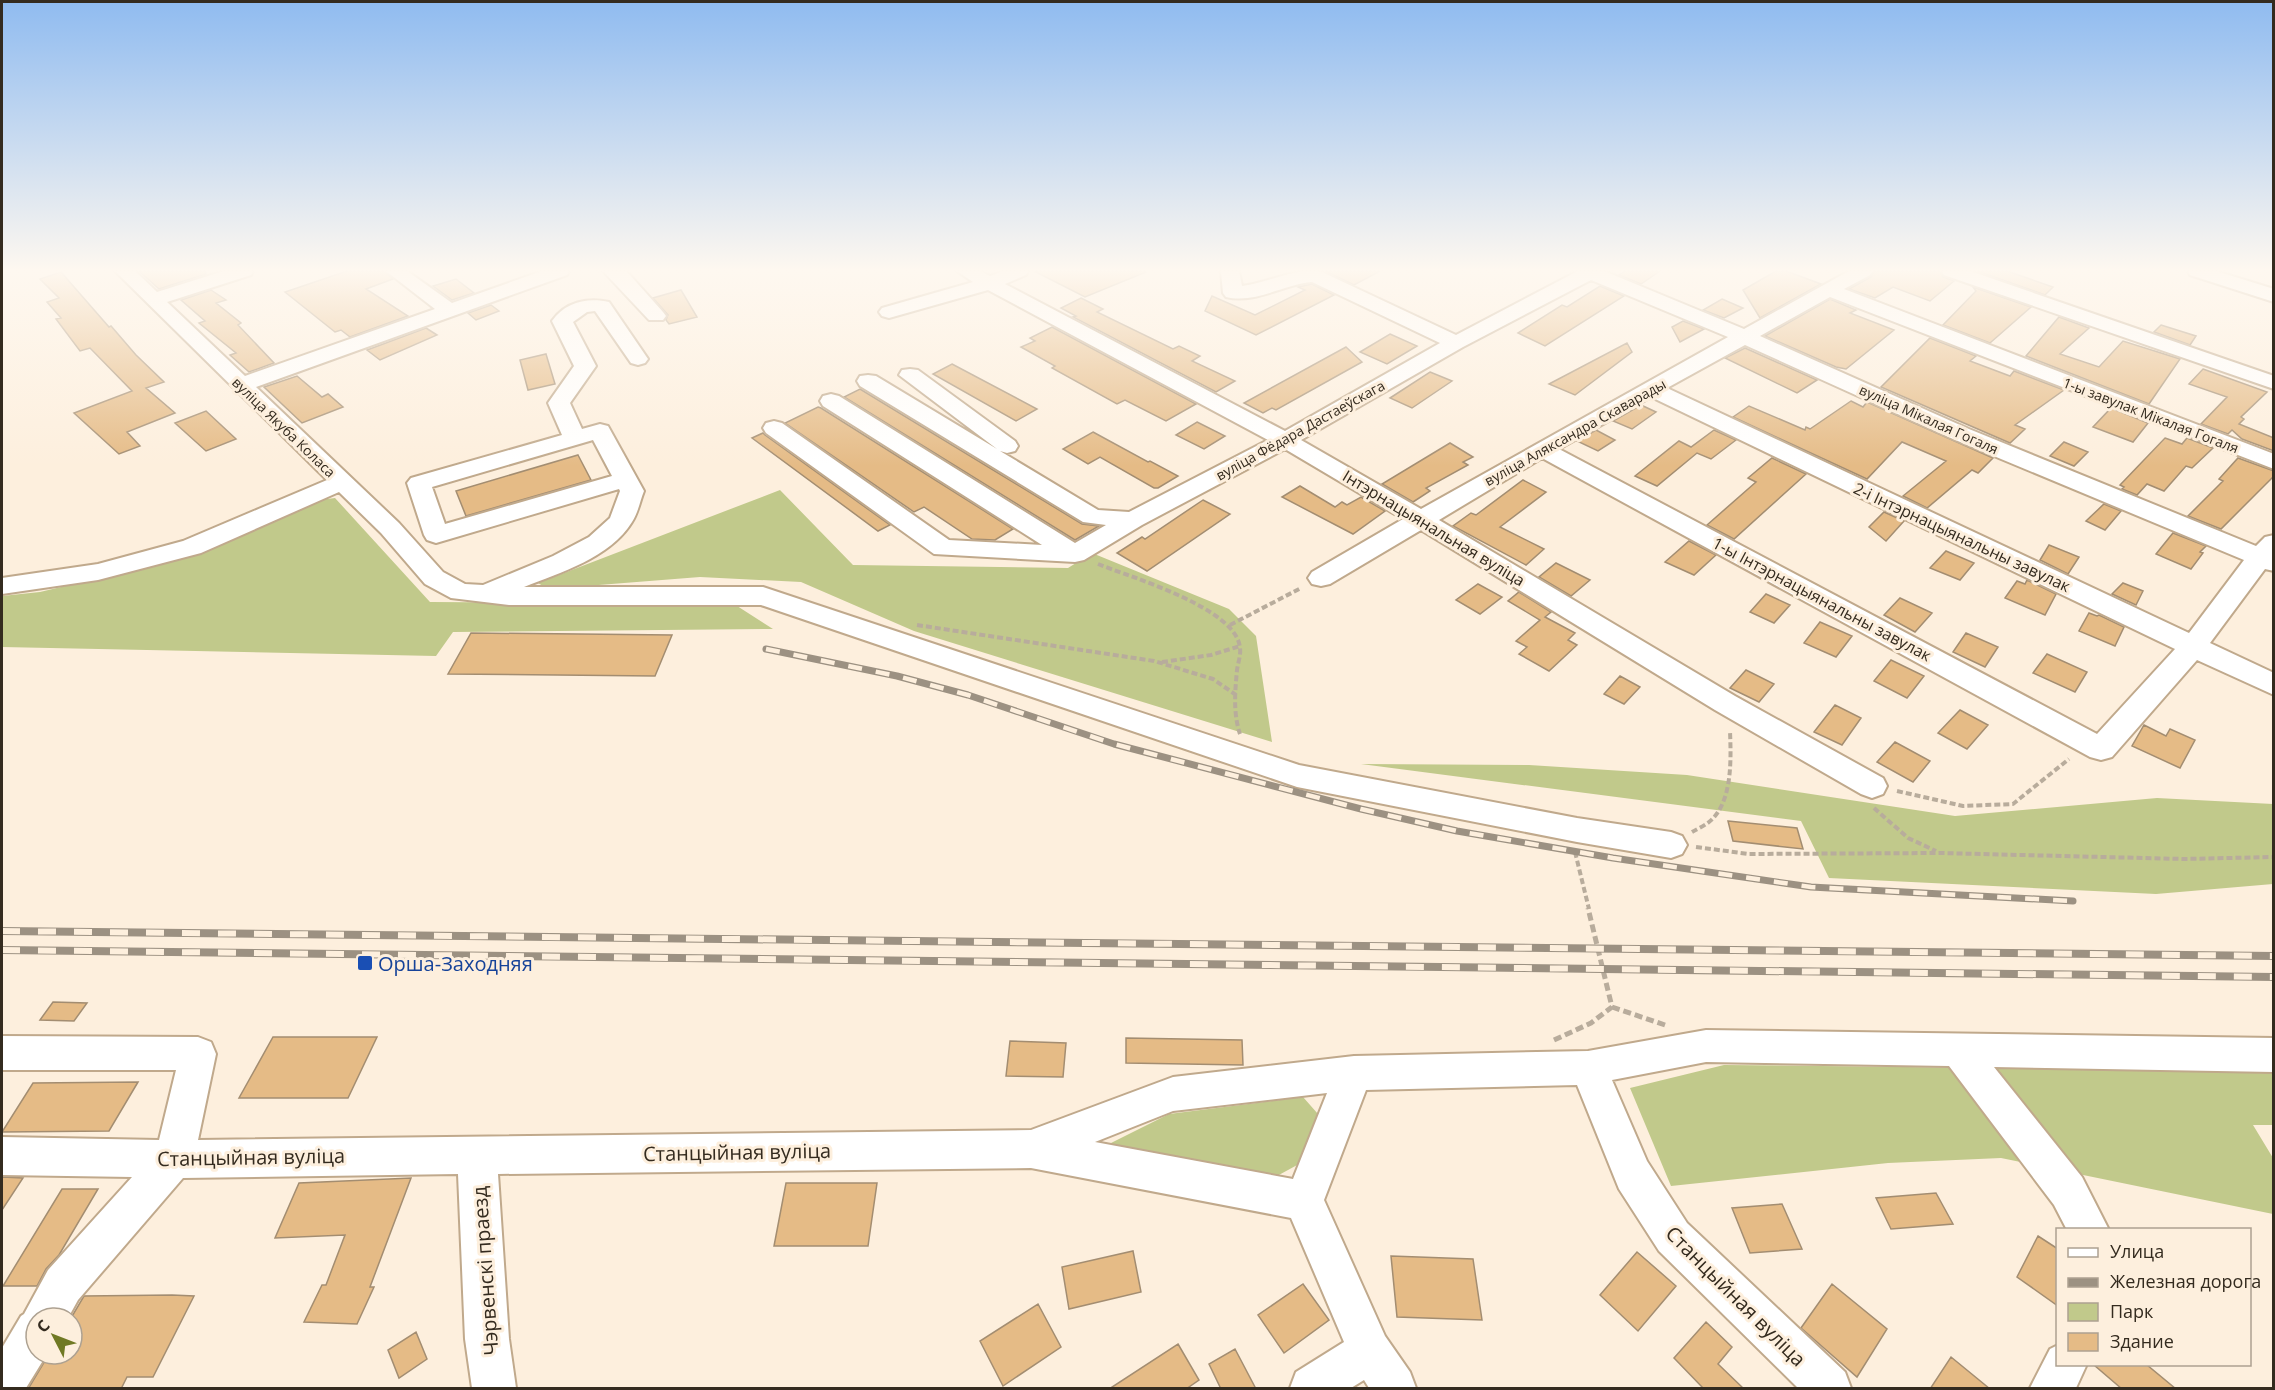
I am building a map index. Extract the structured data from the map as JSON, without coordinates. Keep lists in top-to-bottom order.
{
  "streets": {
    "street": [
      "1-ы завулак Мікалая Гогаля",
      "вуліца Мікалая Гогаля",
      "вуліца Якуба Коласа",
      "вуліца Фёдара Дастаеўскага",
      "вуліца Аляксандра Скаварады",
      "Інтэрнацыянальная вуліца",
      "2-і Інтэрнацыянальны завулак",
      "1-ы Інтэрнацыянальны завулак",
      "Станцыйная вуліца",
      "Чэрвенскі праезд"
    ]
  },
  "crossings": [
    ["вуліца Мікалая Гогаля", "вуліца Аляксандра Скаварады"],
    ["вуліца Фёдара Дастаеўскага", "Інтэрнацыянальная вуліца"],
    ["вуліца Аляксандра Скаварады", "Інтэрнацыянальная вуліца"],
    ["вуліца Аляксандра Скаварады", "2-і Інтэрнацыянальны завулак"],
    ["вуліца Аляксандра Скаварады", "1-ы Інтэрнацыянальны завулак"],
    ["Станцыйная вуліца", "Чэрвенскі праезд"]
  ],
  "places": {
    "transit": ["Орша-Заходняя"]
  },
  "legend": [
    "Улица",
    "Железная дорога",
    "Парк",
    "Здание"
  ],
  "north": "top left"
}
